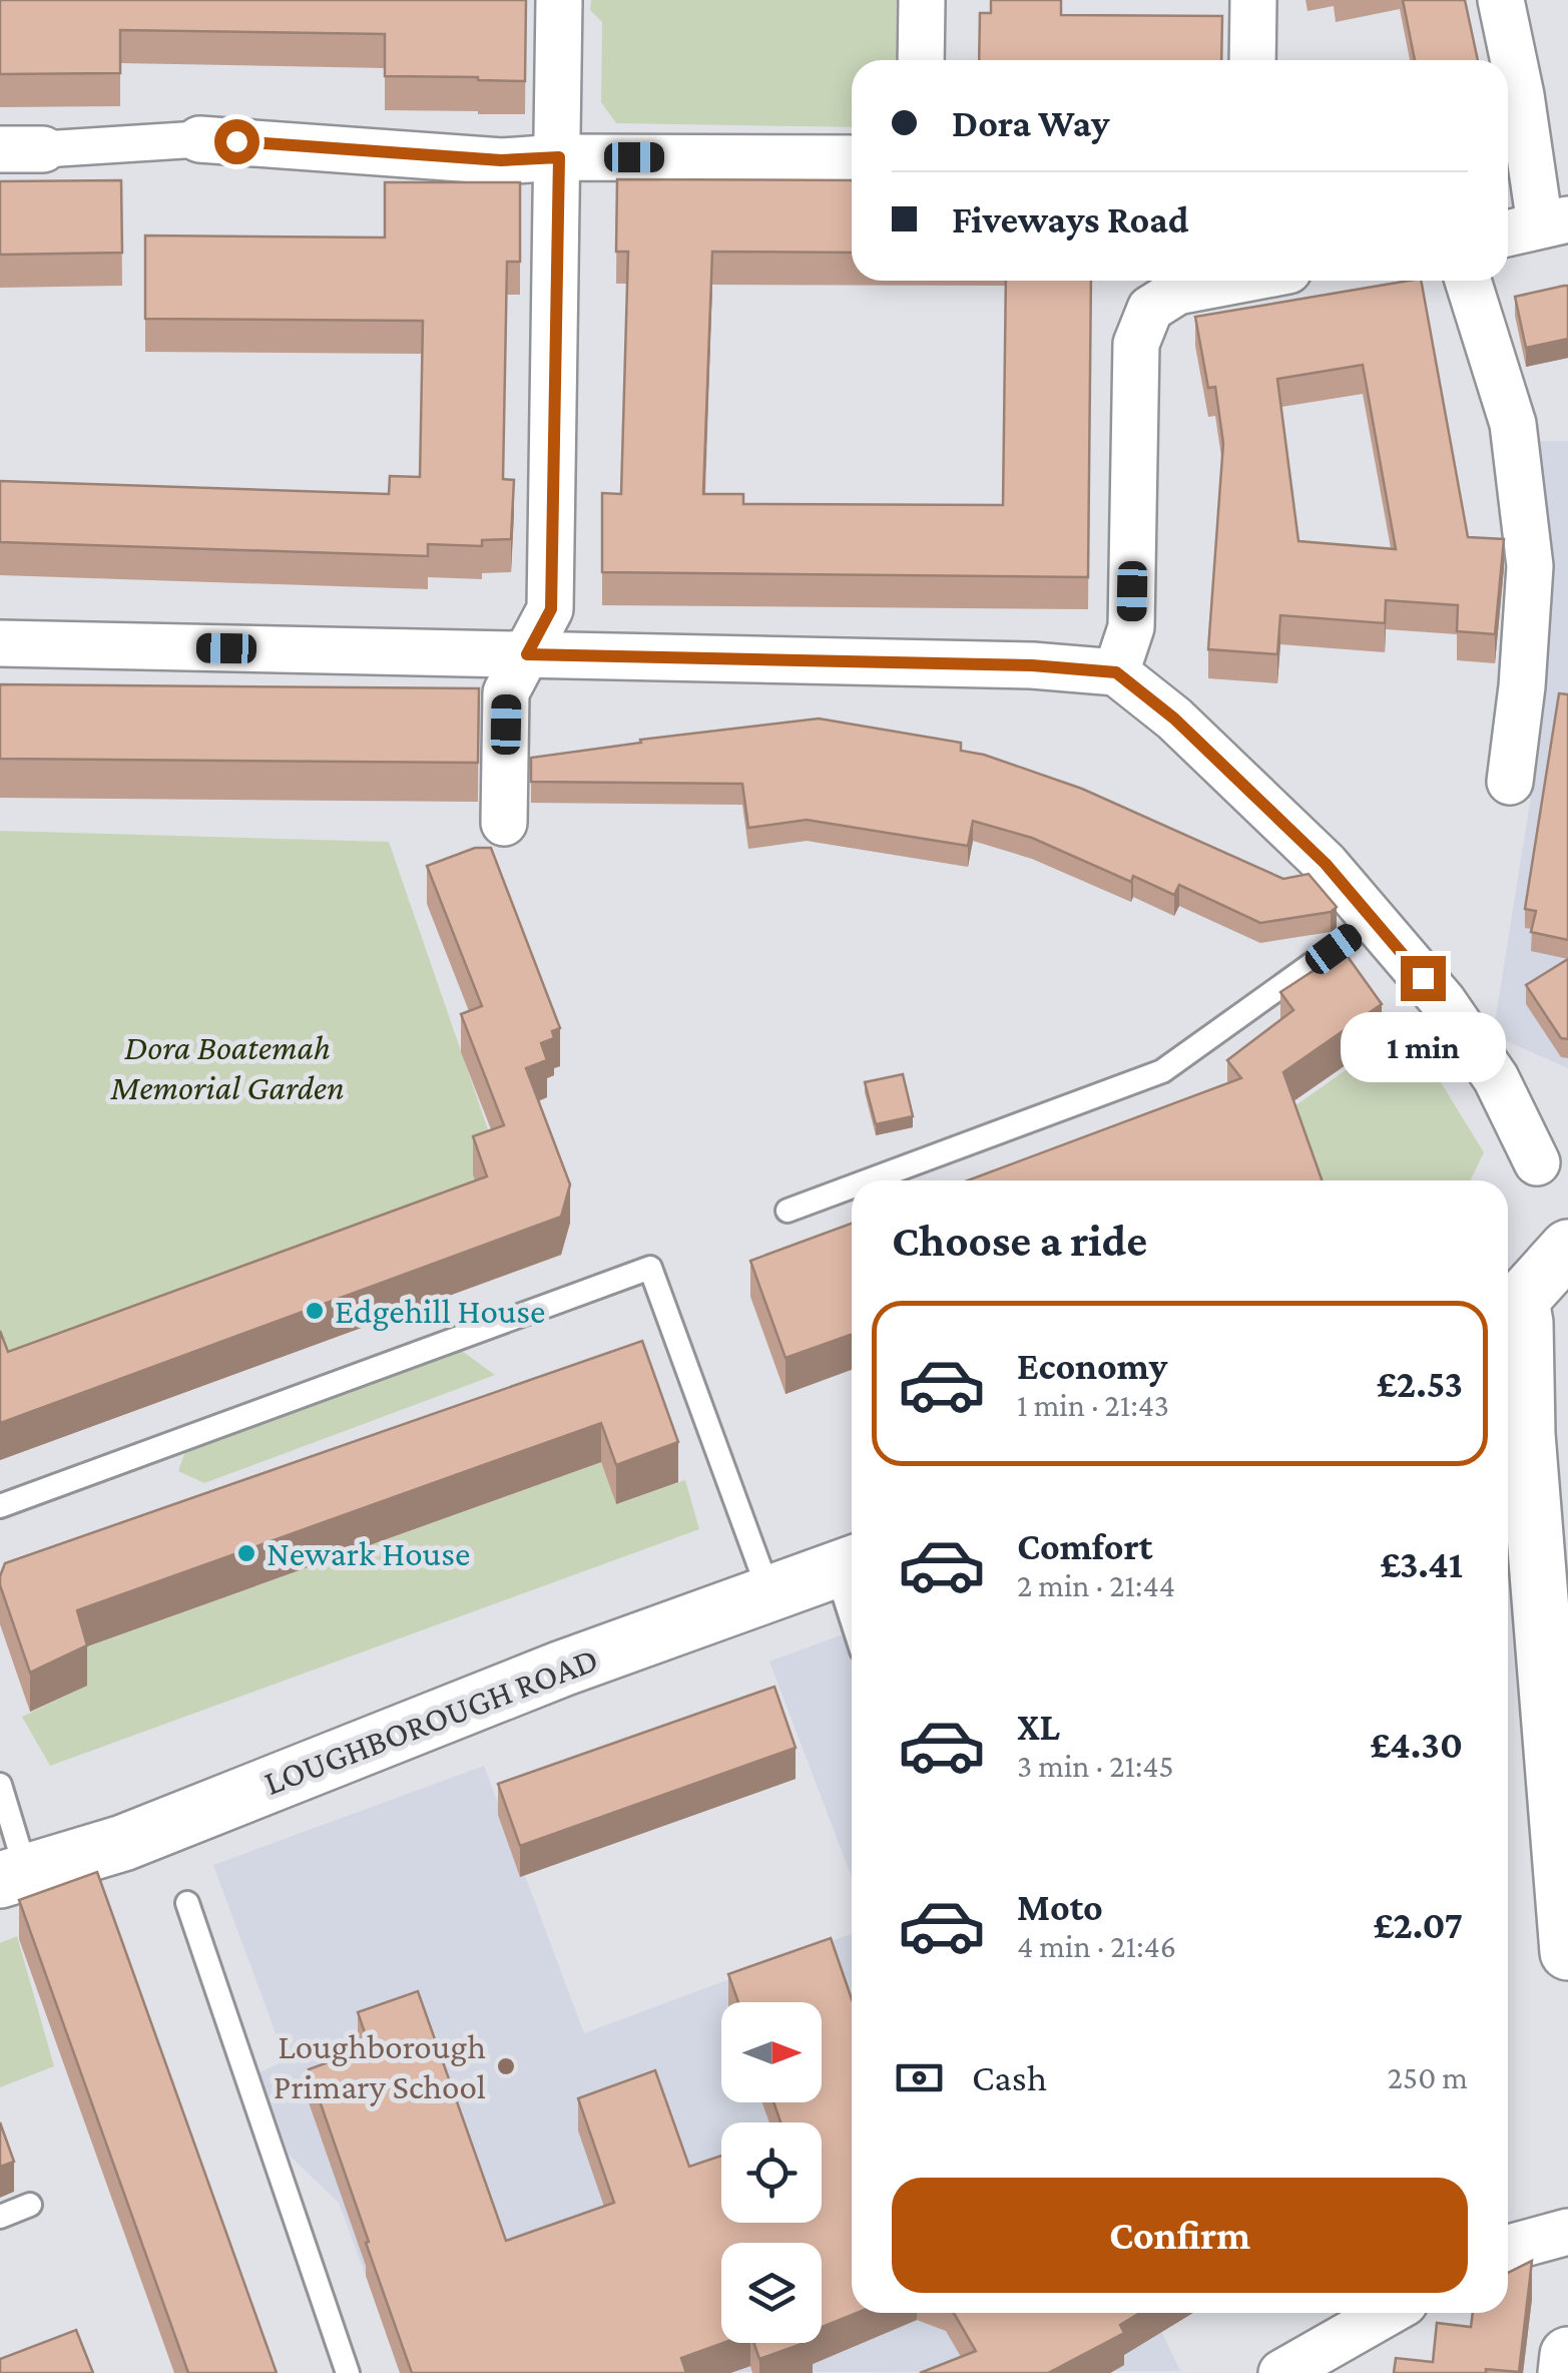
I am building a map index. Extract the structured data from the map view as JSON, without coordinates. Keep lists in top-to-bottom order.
{
  "streets": {
    "street": ["LOUGHBOROUGH ROAD"]
  },
  "parks": ["Dora Boatemah Memorial Garden"],
  "places": ["Edgehill House", "Newark House", "Loughborough Primary School"],
  "north": "right",
  "page": {
    "banner": ["Dora Way", "Fiveways Road"],
    "bubble": "1 min",
    "heading": "Choose a ride",
    "list": [
      {
        "name": "Economy",
        "note": "1 min · 21:43",
        "value": "£2.53"
      },
      {
        "name": "Comfort",
        "note": "2 min · 21:44",
        "value": "£3.41"
      },
      {
        "name": "XL",
        "note": "3 min · 21:45",
        "value": "£4.30"
      },
      {
        "name": "Moto",
        "note": "4 min · 21:46",
        "value": "£2.07"
      }
    ],
    "pay": ["Cash", "250 m"],
    "buttons": "Confirm"
  }
}
